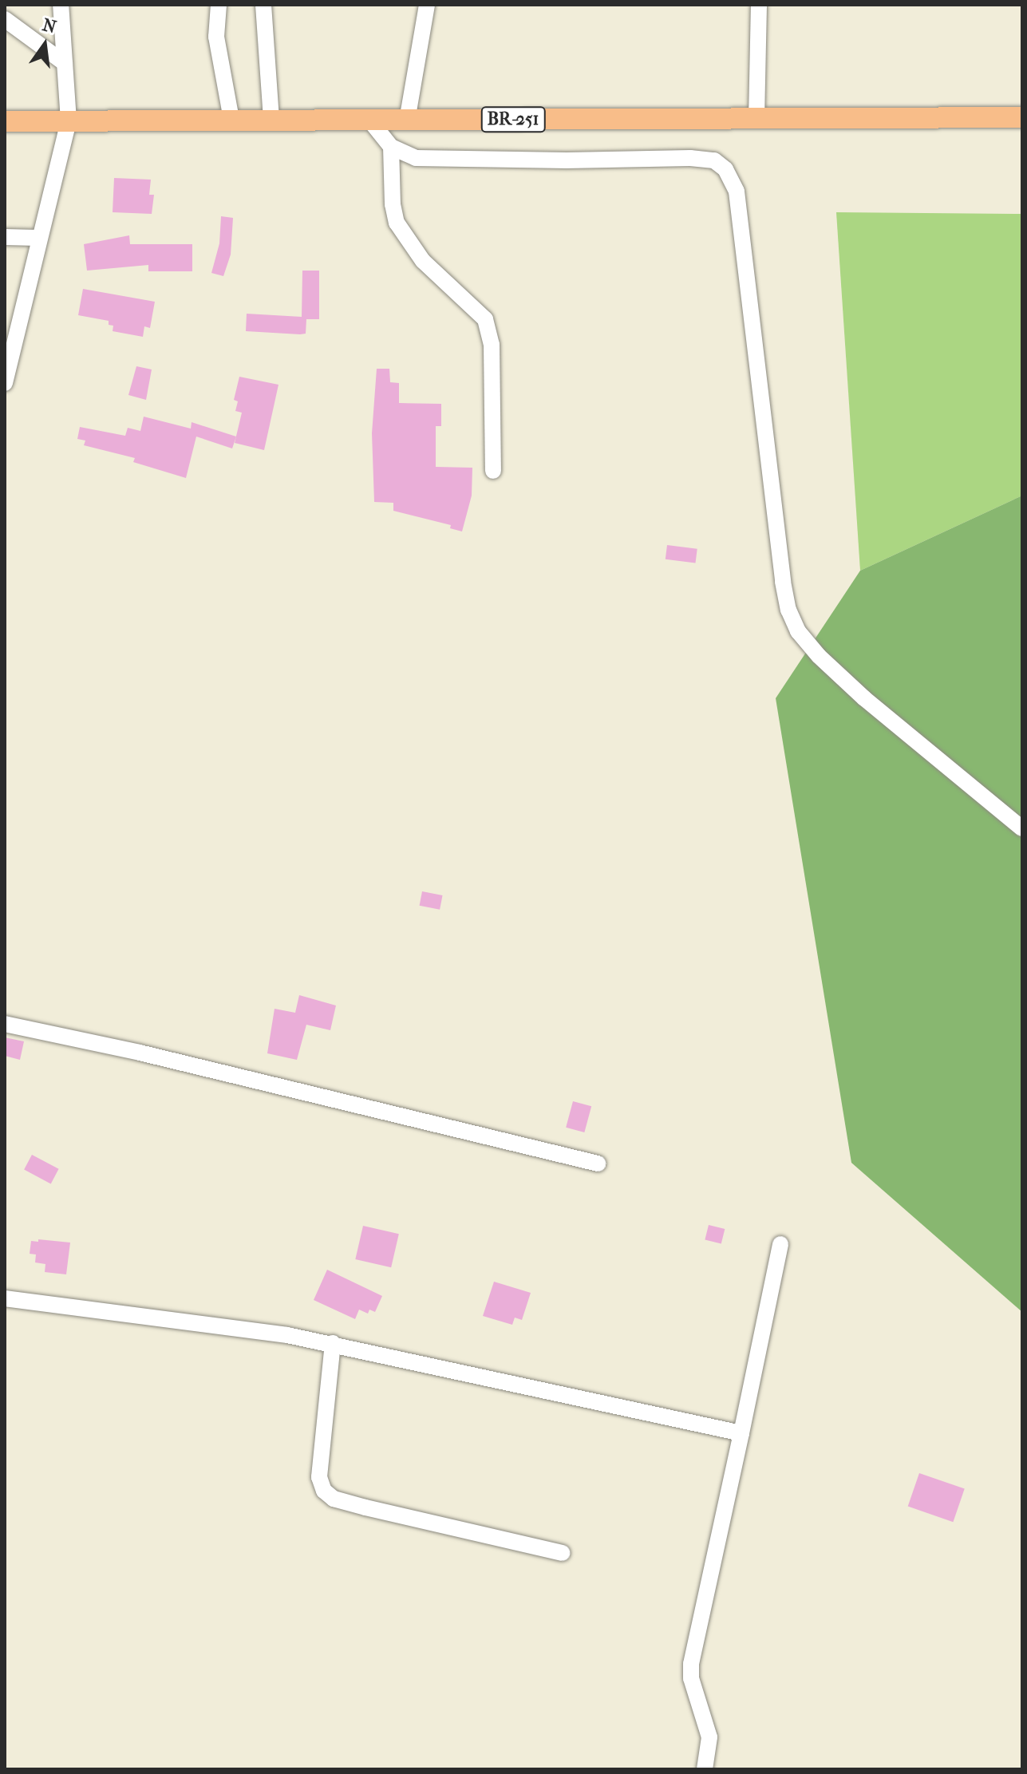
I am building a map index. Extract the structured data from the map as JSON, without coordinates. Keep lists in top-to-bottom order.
{
  "streets": {
    "main road": ["BR-251"]
  },
  "north": "top"
}
